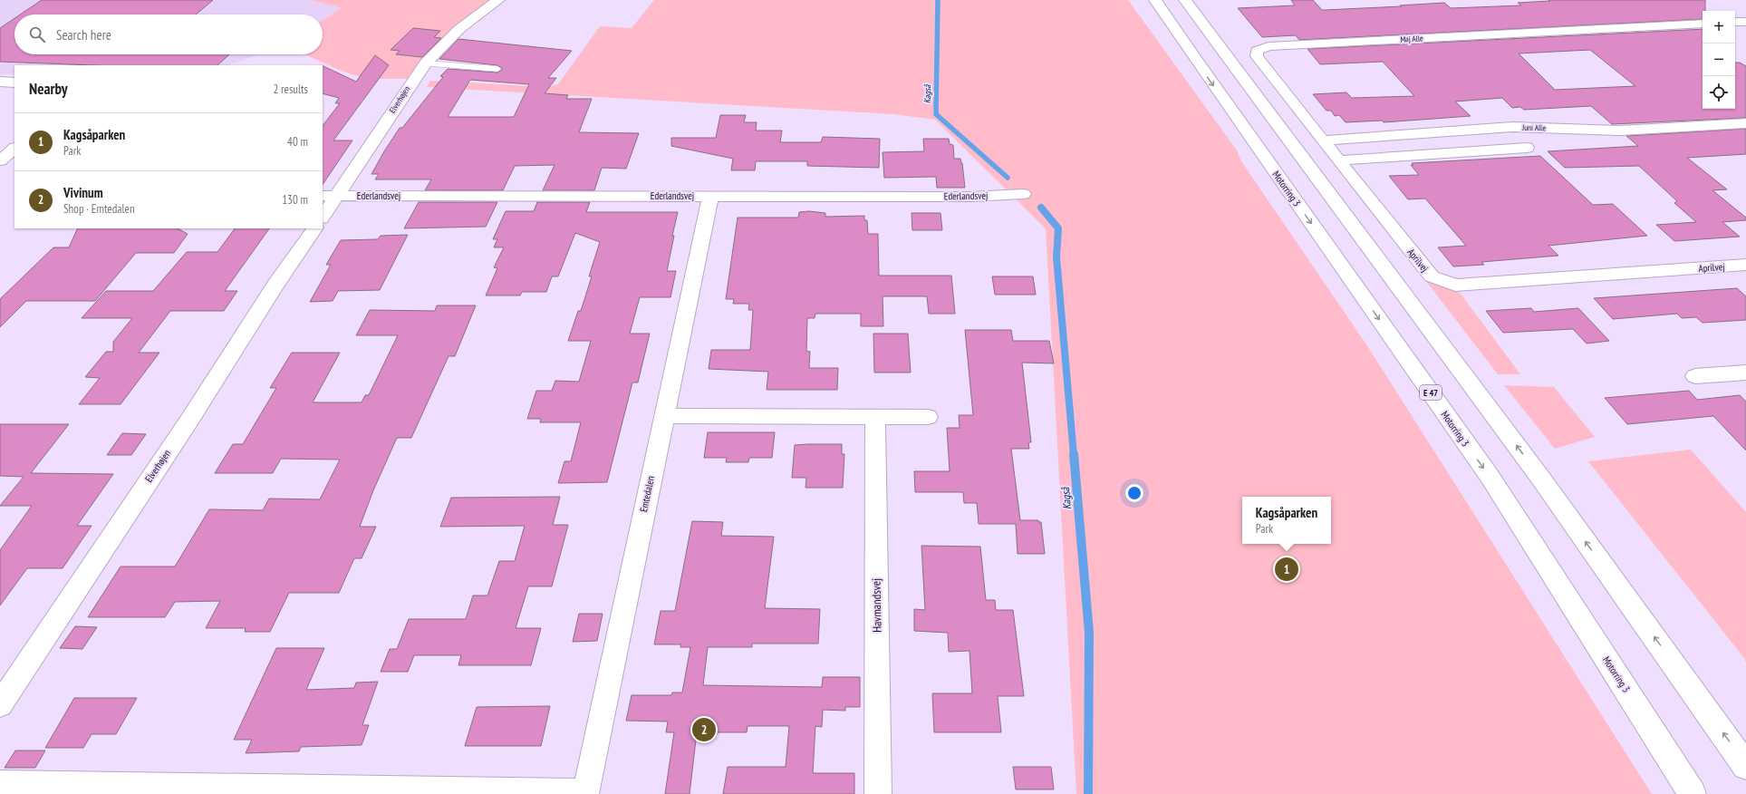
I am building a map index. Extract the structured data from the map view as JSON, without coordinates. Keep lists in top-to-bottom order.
{
  "streets": {
    "main road": [
      "Maj Alle",
      "Elverhøjen",
      "Juni Alle",
      "Motorring 3",
      "Ederlandsvej",
      "Aprilvej",
      "E 47",
      "Emtedalen",
      "Havmandsvej"
    ]
  },
  "crossings": [
    ["Maj Alle", "Juni Alle"],
    ["Maj Alle", "Aprilvej"],
    ["Elverhøjen", "Ederlandsvej"],
    ["Ederlandsvej", "Emtedalen"]
  ],
  "water": ["Kagså"],
  "page": {
    "map_buttons": ["+", "−"],
    "search": "Search here",
    "heading": ["Nearby", "2 results"],
    "list": [
      {
        "mark": "1",
        "name": "Kagsåparken",
        "note": "Park",
        "value": "40 m"
      },
      {
        "mark": "2",
        "name": "Vivinum",
        "note": "Shop · Emtedalen",
        "value": "130 m"
      }
    ],
    "popup": ["Kagsåparken", "Park"],
    "pins": ["1", "2"]
  }
}
